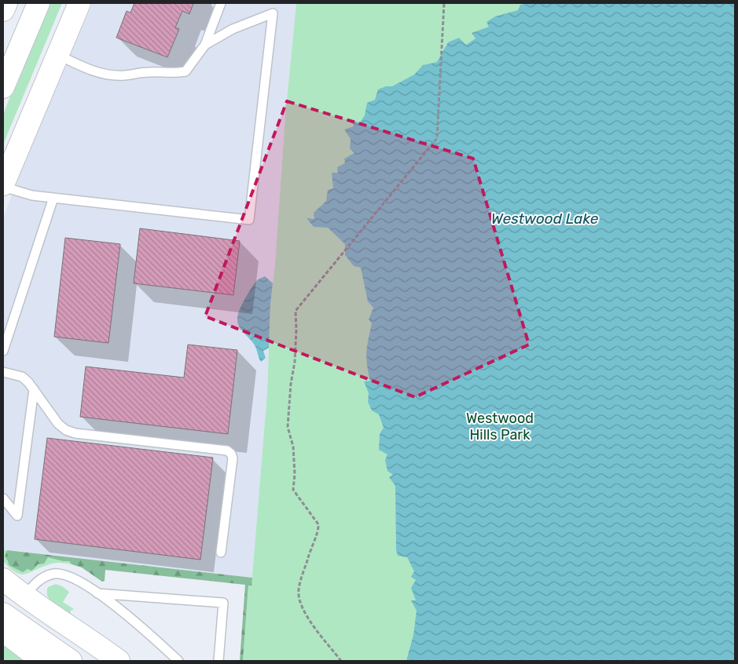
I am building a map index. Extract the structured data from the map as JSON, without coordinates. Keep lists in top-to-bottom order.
{
  "water": ["Westwood Lake"],
  "parks": ["Westwood Hills Park"]
}
